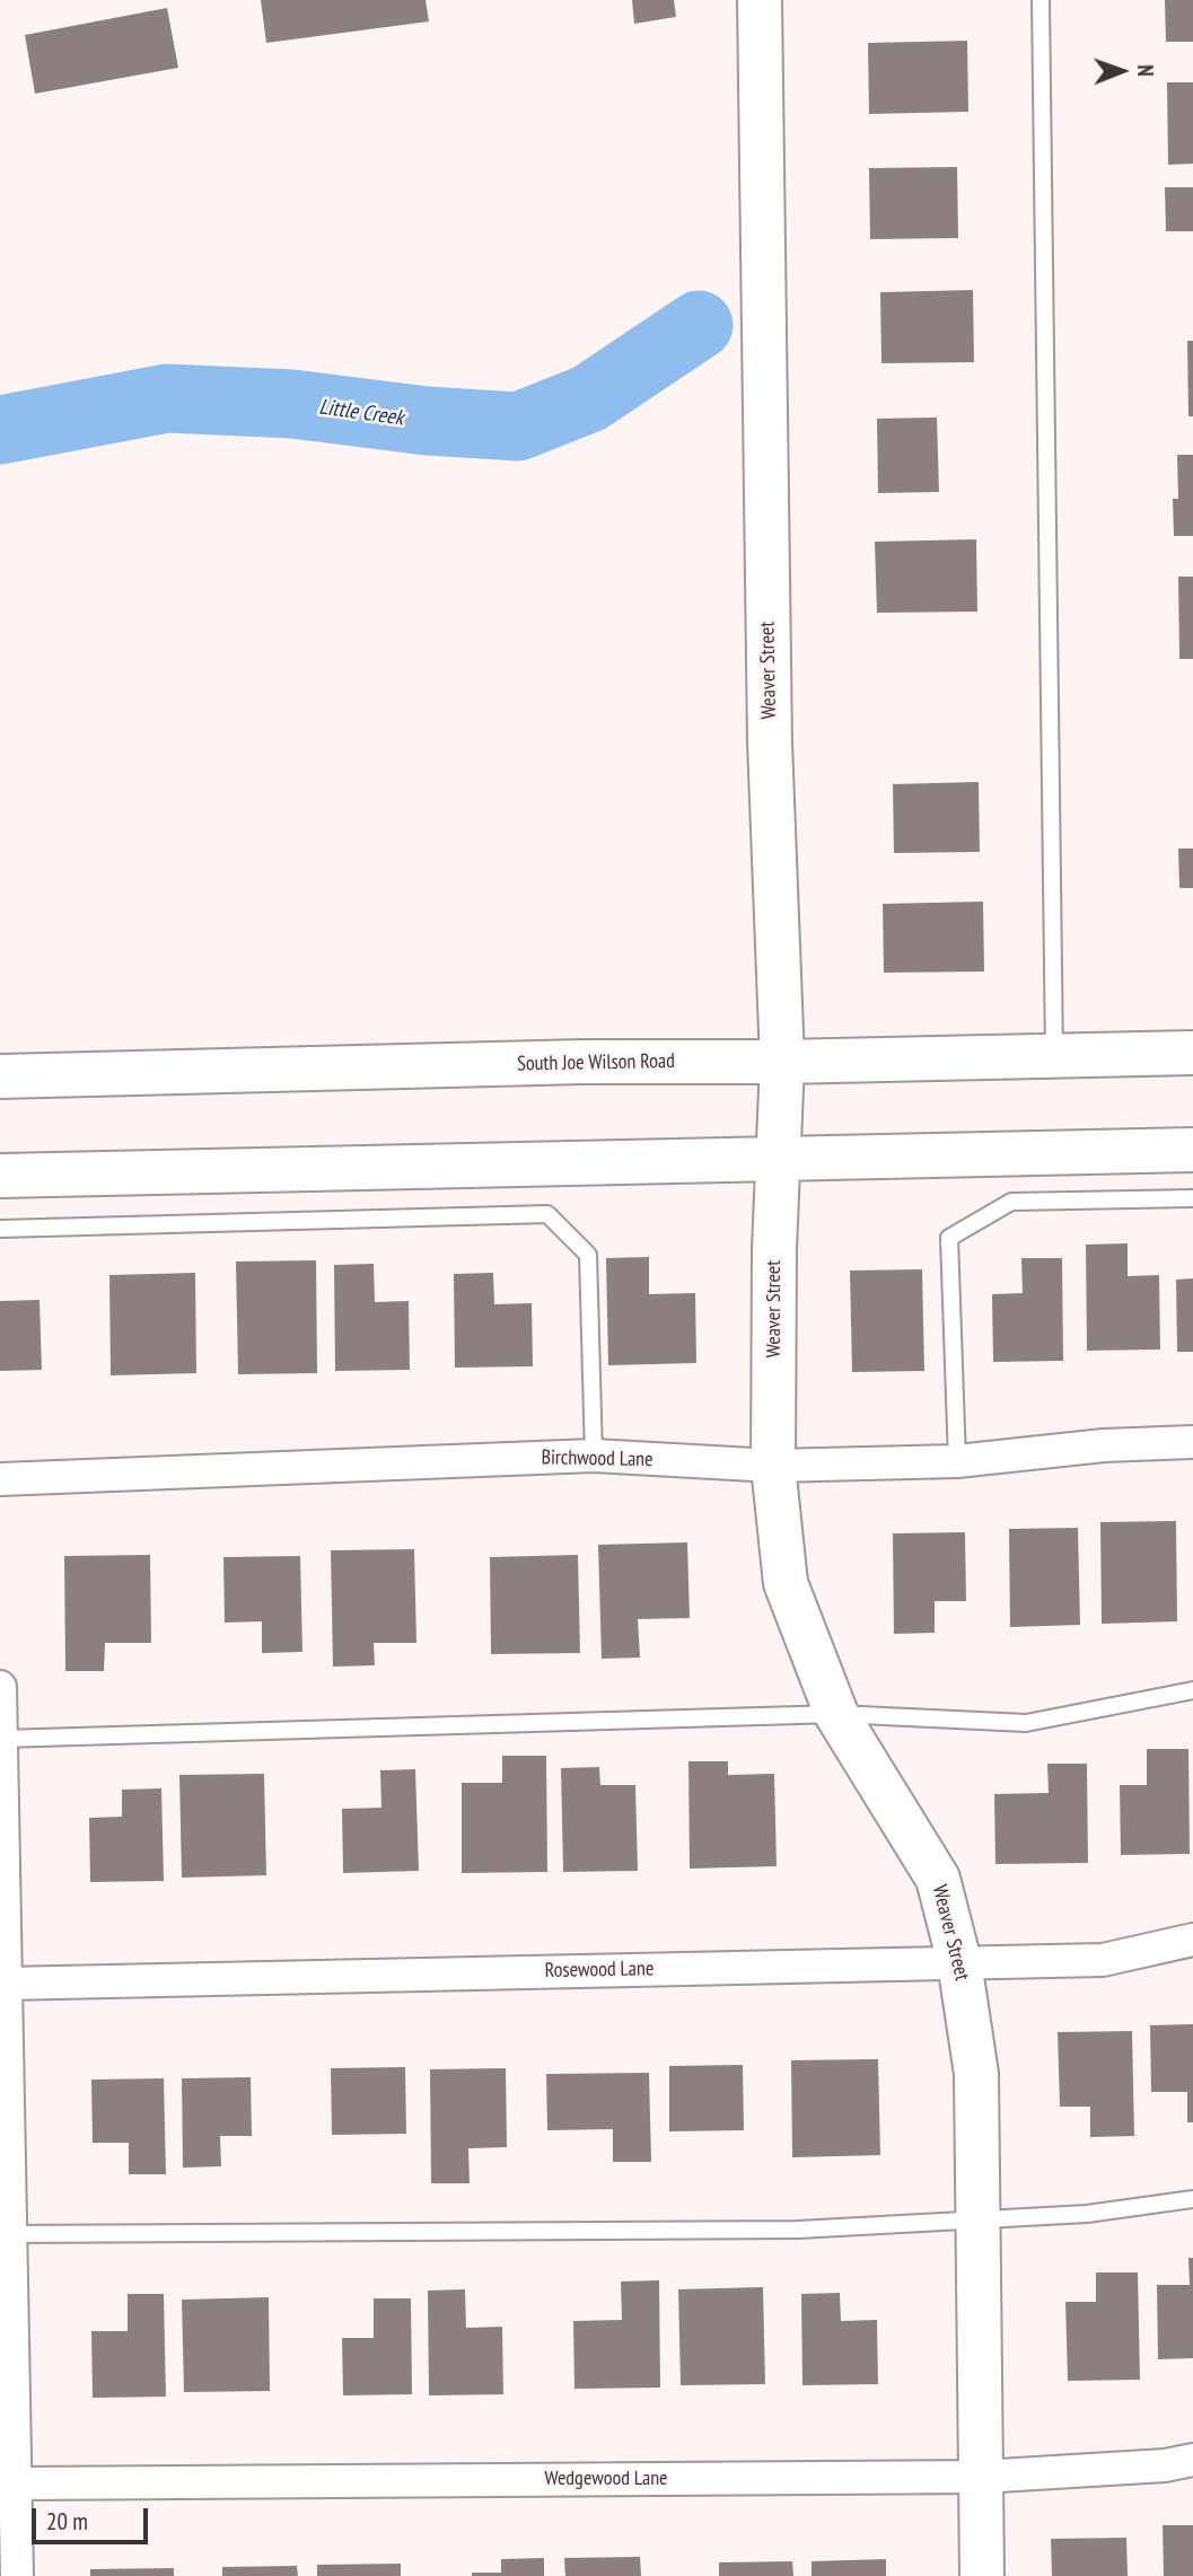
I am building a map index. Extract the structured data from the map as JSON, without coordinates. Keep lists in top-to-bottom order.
{
  "streets": {
    "street": [
      "Weaver Street",
      "South Joe Wilson Road",
      "Birchwood Lane",
      "Rosewood Lane",
      "Wedgewood Lane"
    ]
  },
  "crossings": [
    ["Weaver Street", "South Joe Wilson Road"],
    ["Weaver Street", "Birchwood Lane"],
    ["Weaver Street", "Rosewood Lane"],
    ["Weaver Street", "Wedgewood Lane"]
  ],
  "water": ["Little Creek"],
  "scale_bar": "20 m",
  "north": "right"
}
